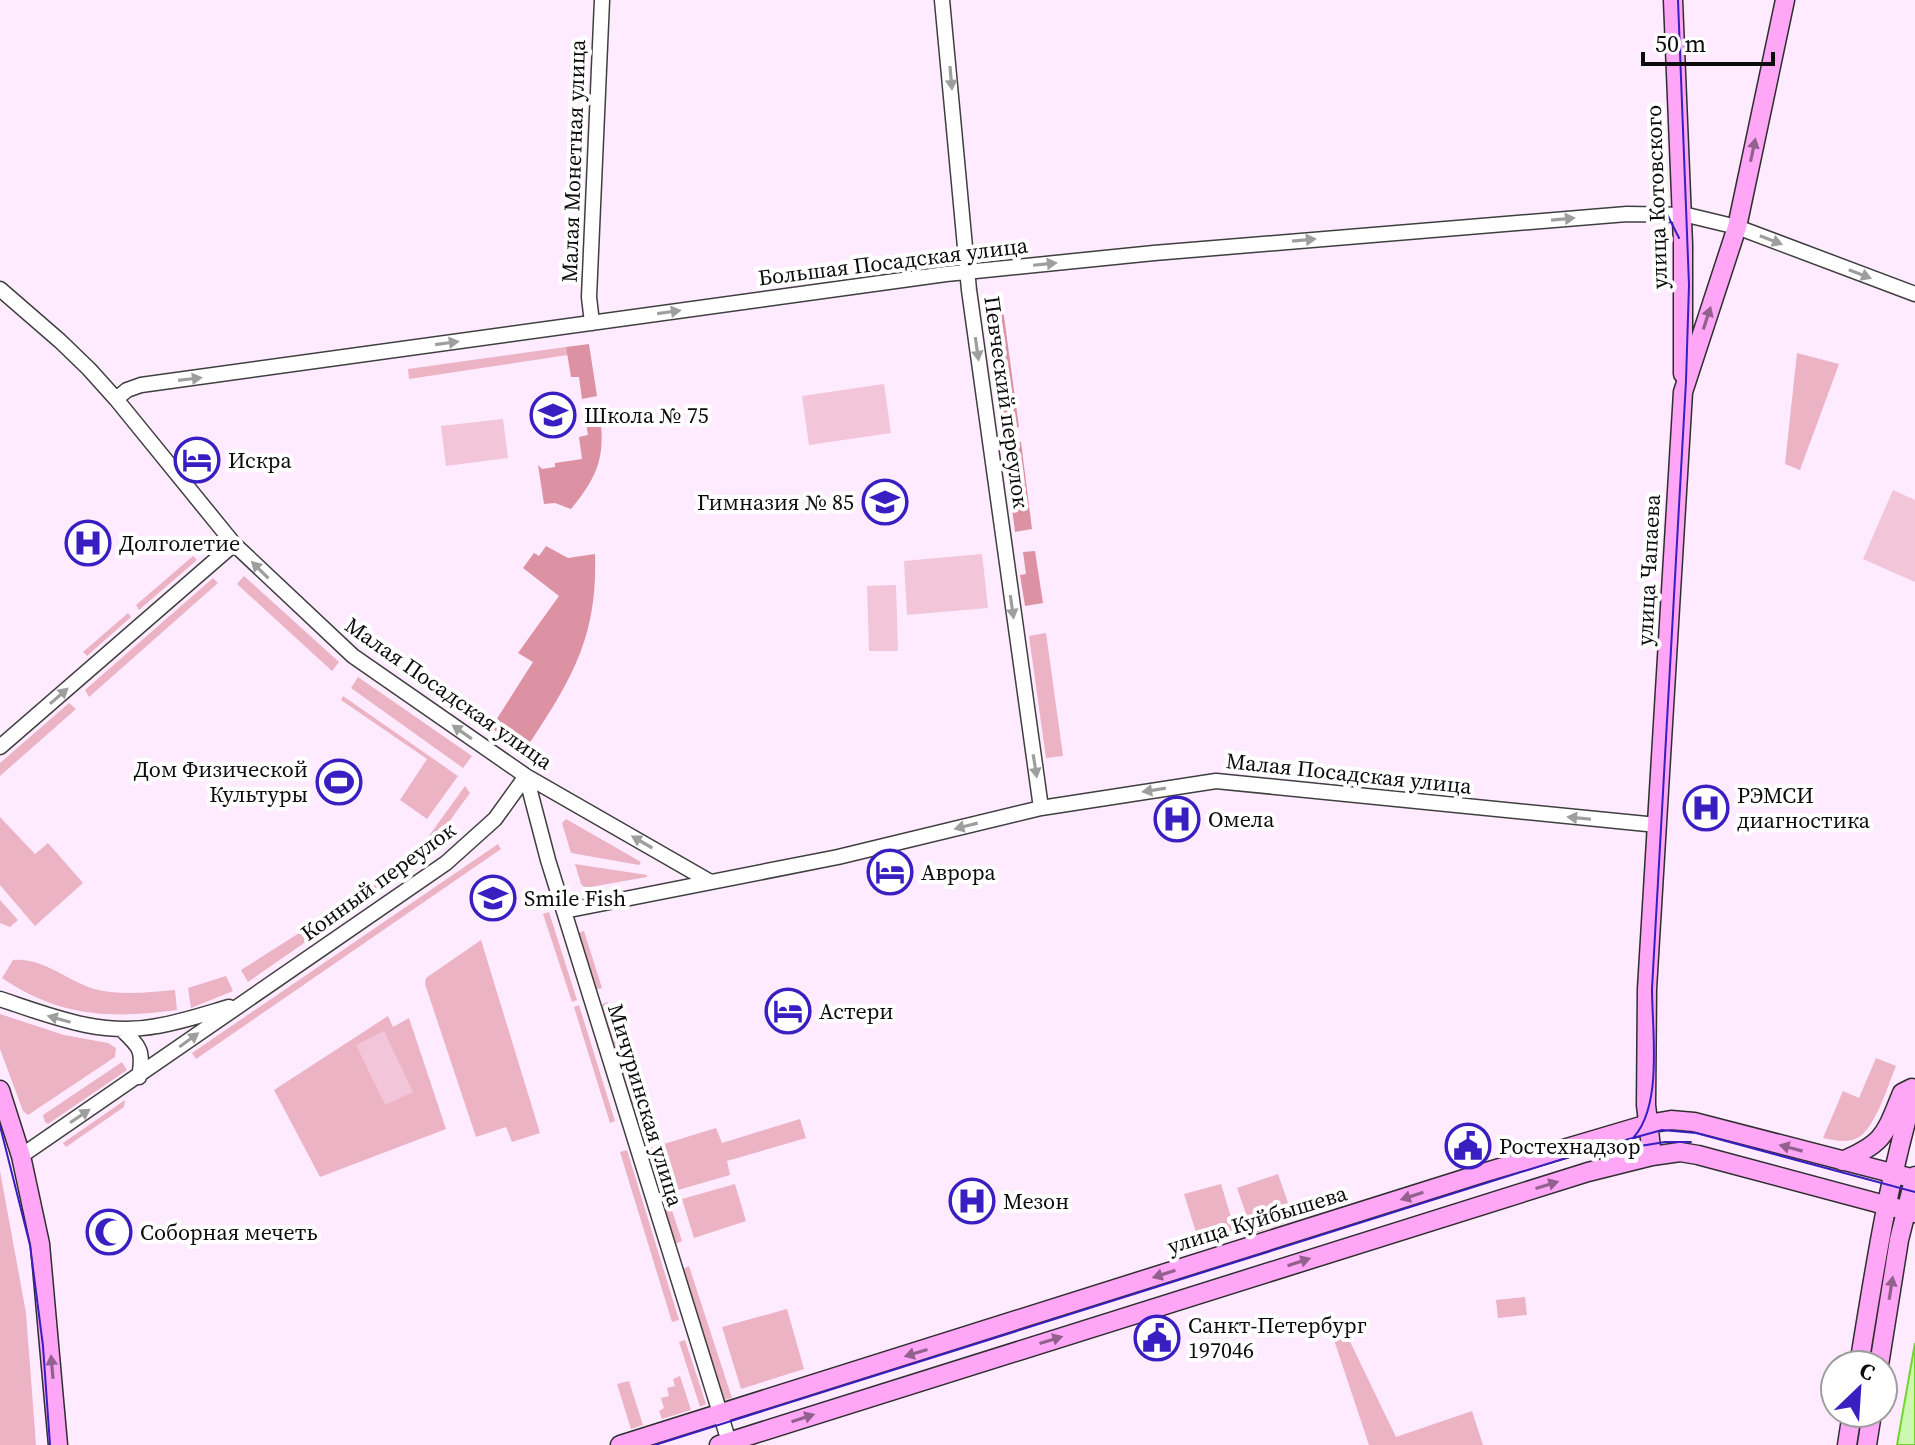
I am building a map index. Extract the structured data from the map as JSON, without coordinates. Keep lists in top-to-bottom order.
{
  "streets": {
    "main road": ["улица Котовского", "улица Чапаева", "улица Куйбышева"],
    "street": [
      "Малая Монетная улица",
      "Большая Посадская улица",
      "Певческий переулок",
      "Малая Посадская улица",
      "Конный переулок",
      "Мичуринская улица"
    ]
  },
  "crossings": [
    ["Малая Монетная улица", "Большая Посадская улица"],
    ["улица Котовского", "Большая Посадская улица"],
    ["улица Котовского", "улица Чапаева"],
    ["Большая Посадская улица", "Певческий переулок"],
    ["Большая Посадская улица", "улица Чапаева"],
    ["Большая Посадская улица", "Малая Посадская улица"],
    ["Певческий переулок", "Малая Посадская улица"],
    ["улица Чапаева", "Малая Посадская улица"],
    ["улица Чапаева", "улица Куйбышева"],
    ["Малая Посадская улица", "Конный переулок"],
    ["Малая Посадская улица", "Мичуринская улица"],
    ["Конный переулок", "Мичуринская улица"],
    ["Мичуринская улица", "улица Куйбышева"]
  ],
  "one_way": ["Большая Посадская улица", "Певческий переулок", "Малая Посадская улица"],
  "places": {
    "school or university": ["Школа № 75", "Гимназия № 85", "Smile Fish"],
    "hotel": ["Искра", "Аврора", "Астери"],
    "hospital": [
      "Долголетие",
      "РЭМСИ диагностика",
      "Омела",
      "Мезон"
    ],
    "sports": ["Дом Физической Культуры"],
    "public building": ["Ростехнадзор", "Санкт-Петербург 197046"],
    "mosque": ["Соборная мечеть"]
  },
  "scale_bar": "50 m",
  "north": "top right"
}
